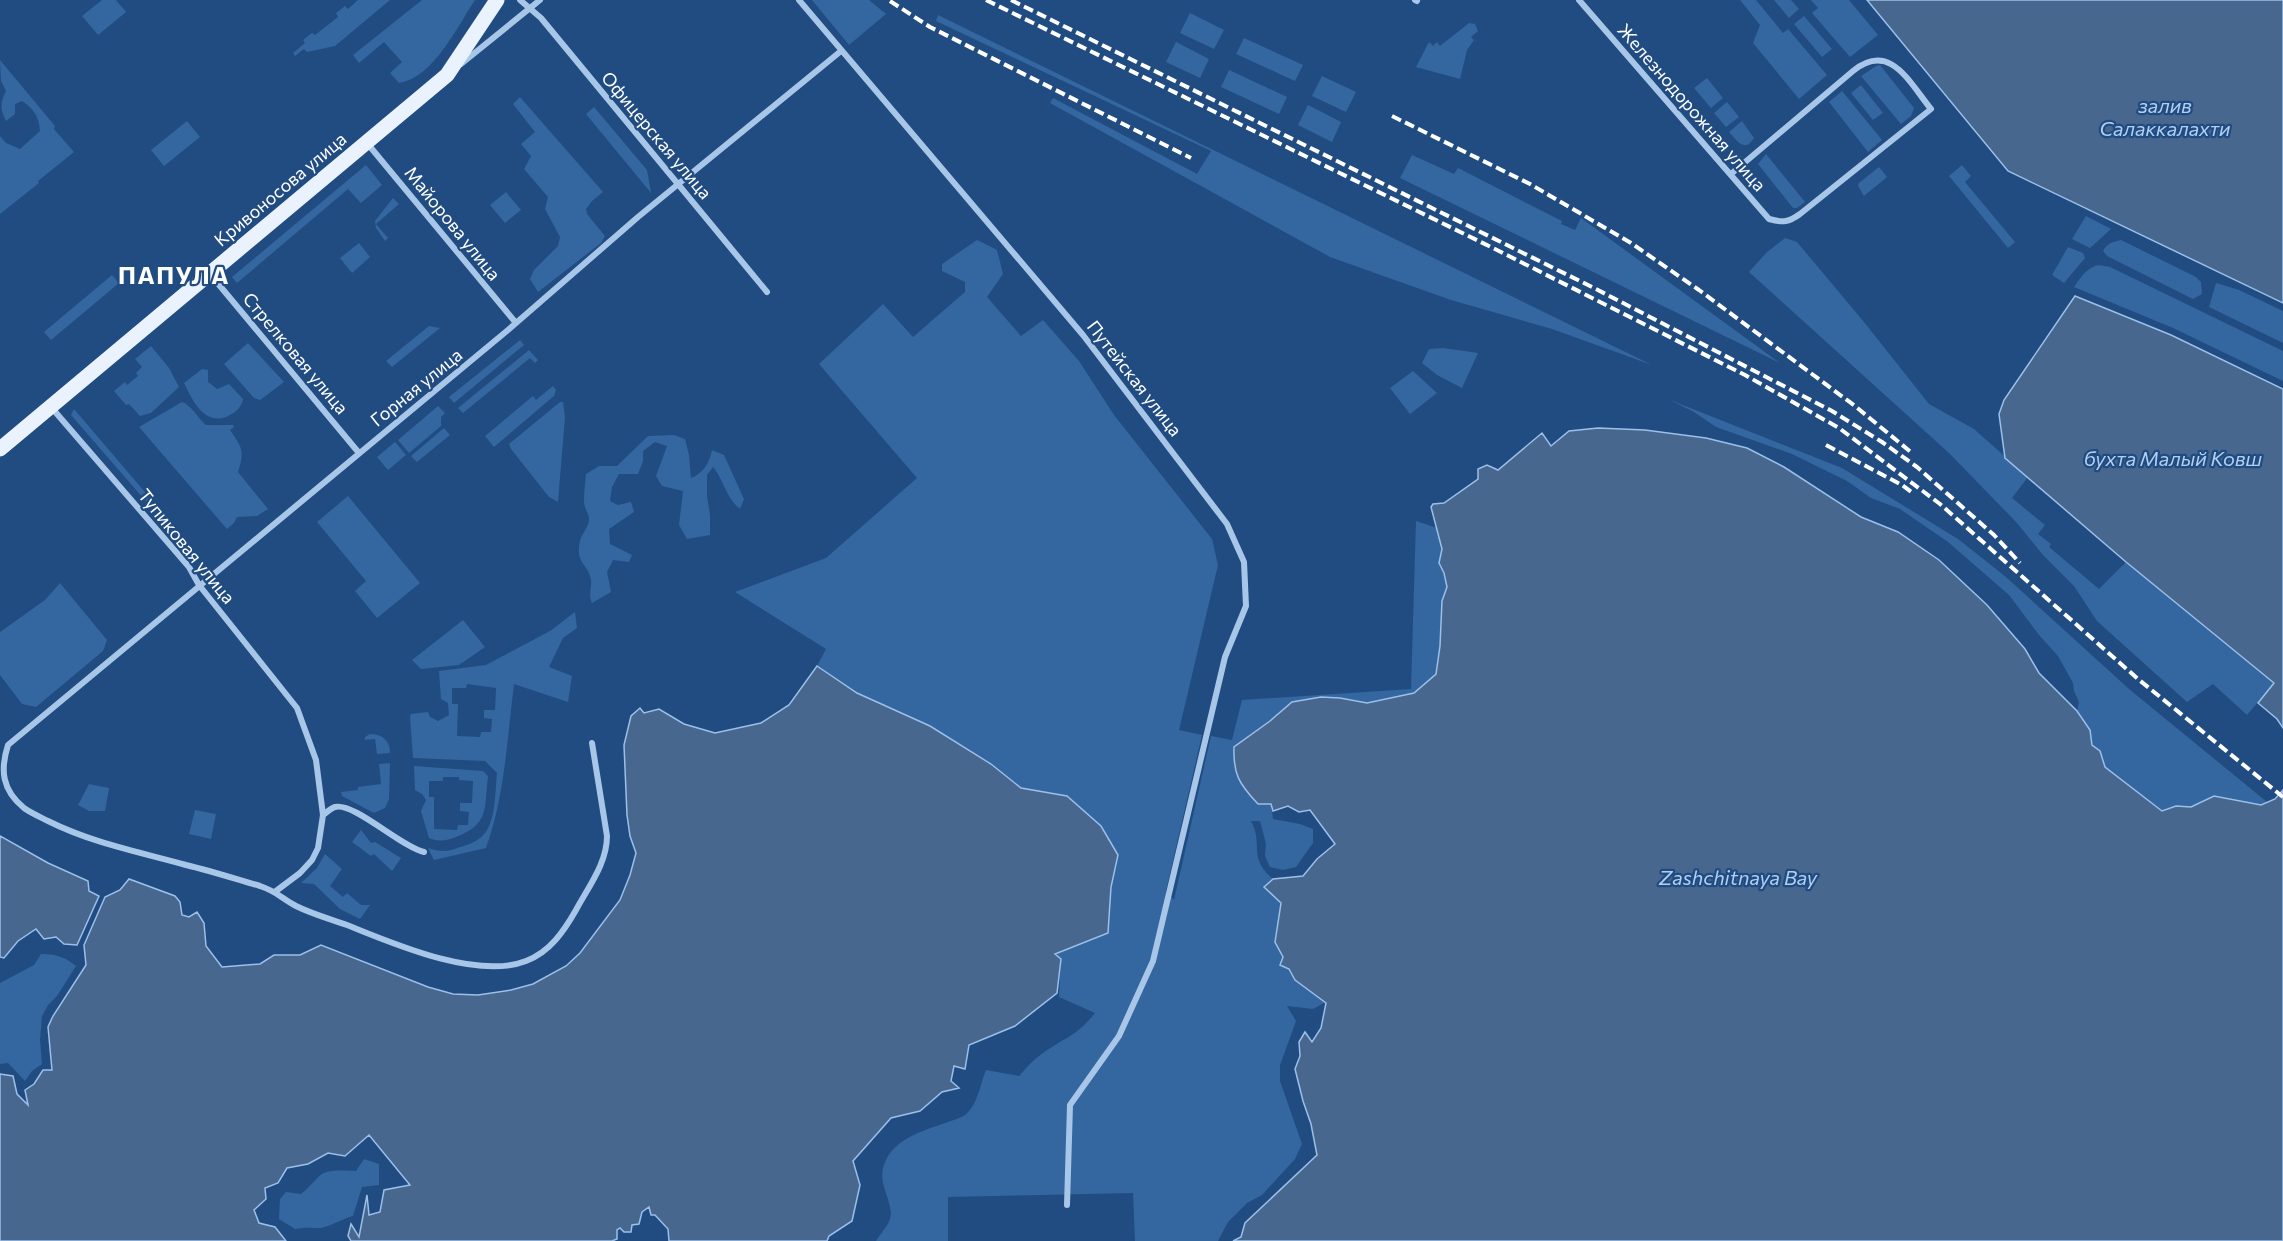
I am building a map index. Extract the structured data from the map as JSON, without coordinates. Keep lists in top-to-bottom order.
{
  "streets": {
    "main road": ["Кривоносова улица"],
    "street": [
      "Железнодорожная улица",
      "Офицерская улица",
      "Майорова улица",
      "Стрелковая улица",
      "Путейская улица",
      "Горная улица",
      "Тупиковая улица"
    ]
  },
  "crossings": [
    ["Офицерская улица", "Кривоносова улица"],
    ["Офицерская улица", "Горная улица"],
    ["Кривоносова улица", "Майорова улица"],
    ["Кривоносова улица", "Стрелковая улица"],
    ["Кривоносова улица", "Тупиковая улица"],
    ["Майорова улица", "Горная улица"],
    ["Стрелковая улица", "Горная улица"],
    ["Путейская улица", "Горная улица"],
    ["Горная улица", "Тупиковая улица"]
  ],
  "districts": ["ПАПУЛА"],
  "water": ["залив Салаккалахти", "бухта Малый Ковш", "Zashchitnaya Bay"]
}
